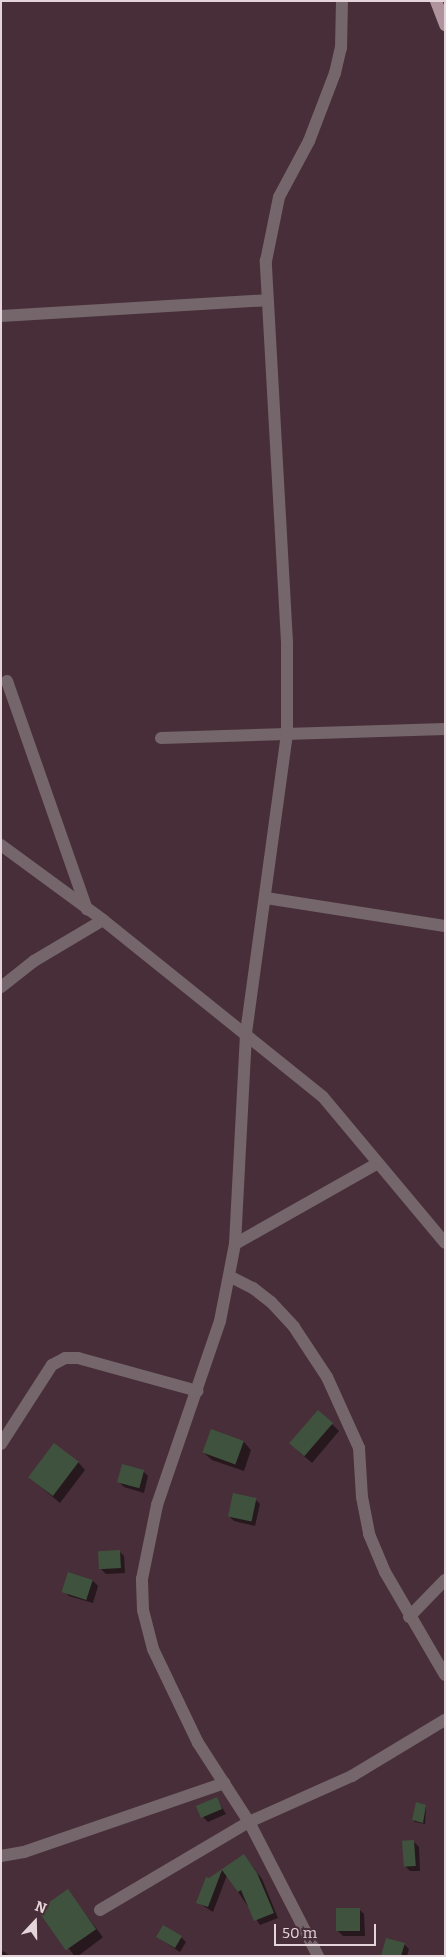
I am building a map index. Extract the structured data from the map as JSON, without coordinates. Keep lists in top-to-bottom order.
{
  "scale_bar": "50 m",
  "north": "top"
}
